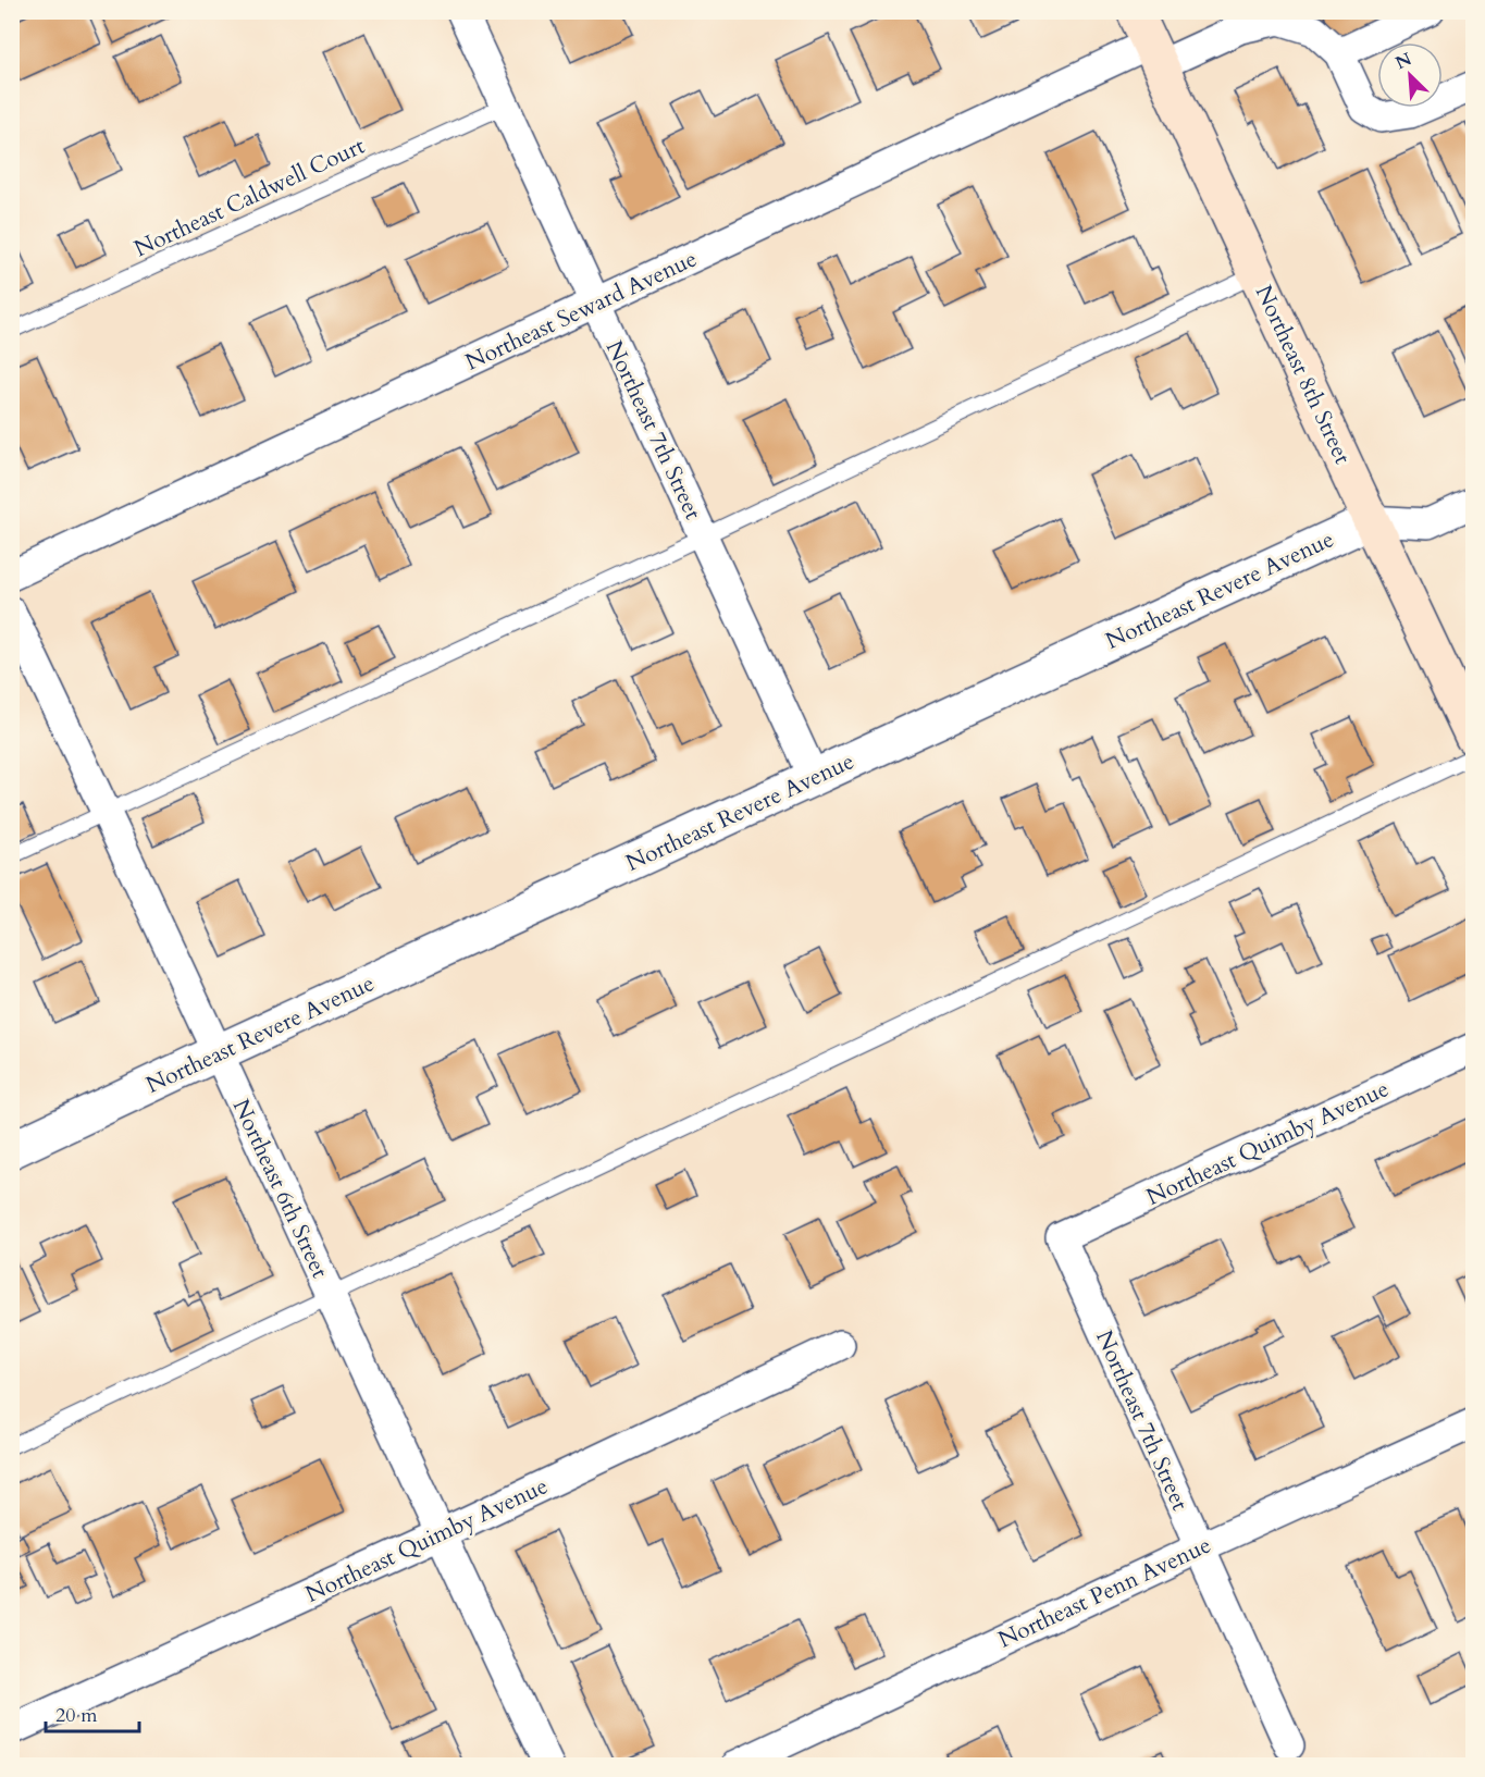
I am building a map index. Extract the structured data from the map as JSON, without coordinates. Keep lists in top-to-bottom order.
{
  "streets": {
    "main road": ["Northeast 8th Street"],
    "street": [
      "Northeast Seward Avenue",
      "Northeast 7th Street",
      "Northeast Revere Avenue",
      "Northeast Quimby Avenue",
      "Northeast 6th Street",
      "Northeast Penn Avenue"
    ],
    "lane": ["Northeast Caldwell Court"]
  },
  "crossings": [
    ["Northeast Caldwell Court", "Northeast 7th Street"],
    ["Northeast Seward Avenue", "Northeast 8th Street"],
    ["Northeast Seward Avenue", "Northeast 7th Street"],
    ["Northeast 8th Street", "Northeast Revere Avenue"],
    ["Northeast 7th Street", "Northeast Revere Avenue"],
    ["Northeast 7th Street", "Northeast Quimby Avenue"],
    ["Northeast 7th Street", "Northeast Penn Avenue"],
    ["Northeast Revere Avenue", "Northeast 6th Street"],
    ["Northeast Quimby Avenue", "Northeast 6th Street"]
  ],
  "scale_bar": "20 m",
  "north": "top left"
}
